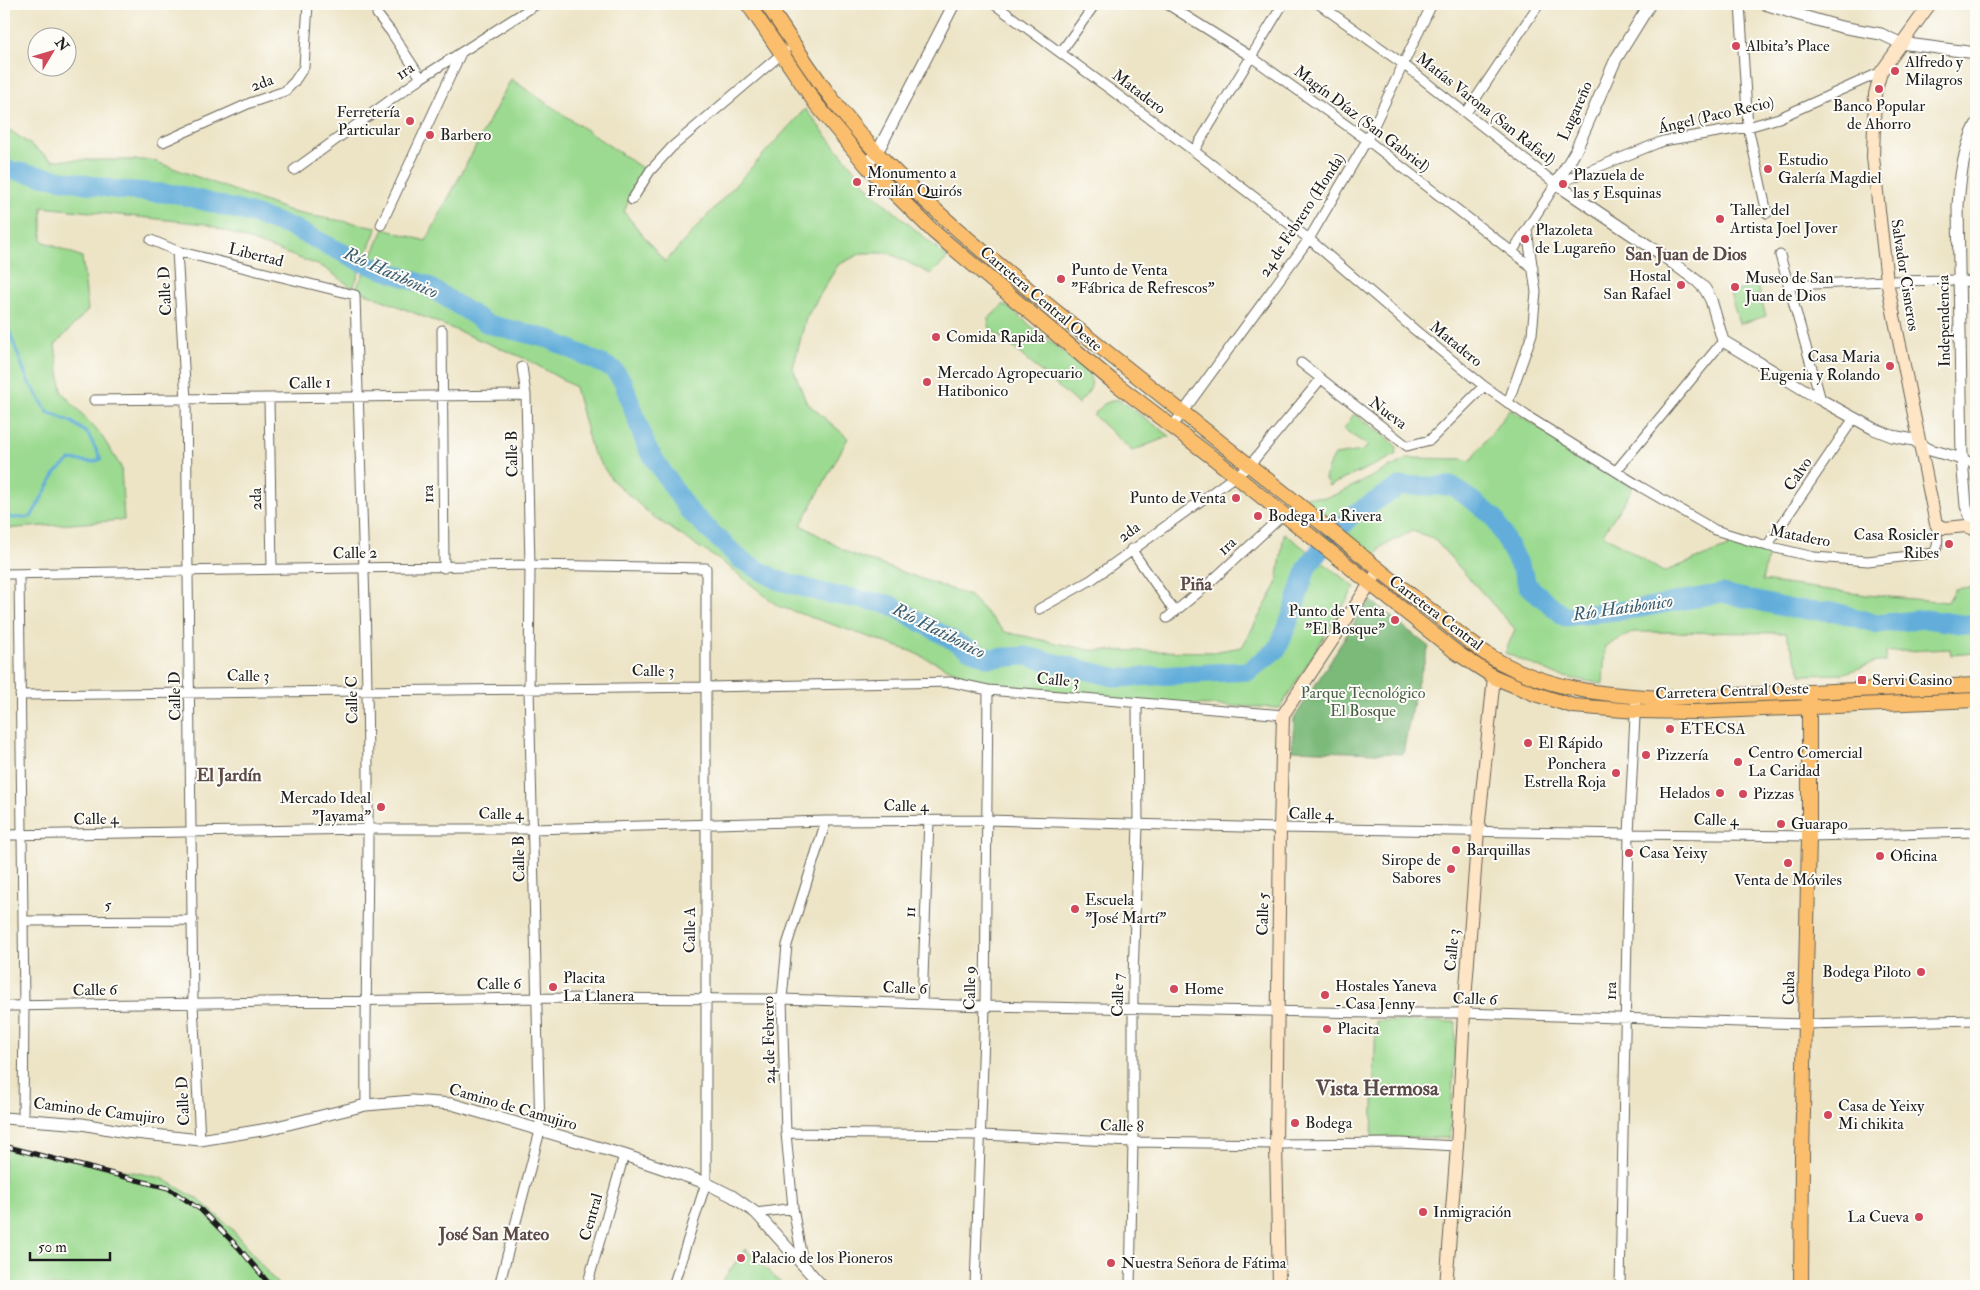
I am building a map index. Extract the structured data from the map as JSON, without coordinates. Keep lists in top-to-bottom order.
{
  "streets": {
    "main road": [
      "Salvador Cisneros",
      "Carretera Central Oeste",
      "Carretera Central",
      "Calle 3",
      "Calle 5",
      "Cuba"
    ],
    "street": [
      "1ra",
      "2da",
      "Matadero",
      "Matías Varona (San Rafael)",
      "Lugareño",
      "Ángel (Paco Recio)",
      "Magín Díaz (San Gabriel)",
      "24 de Febrero (Honda)",
      "Libertad",
      "Calle D",
      "Independencia",
      "Calle 1",
      "Nueva",
      "Calle B",
      "Calvo",
      "Calle 2",
      "Calle C",
      "Calle 4",
      "5",
      "11",
      "Calle A",
      "Calle 6",
      "Calle 9",
      "Calle 7",
      "24 de Febrero",
      "Camino de Camujiro",
      "Calle 8",
      "Central"
    ]
  },
  "crossings": [
    ["1ra", "Carretera Central Oeste"],
    ["1ra", "Calle 1"],
    ["1ra", "Calle 2"],
    ["1ra", "Calle 4"],
    ["1ra", "Calle 6"],
    ["2da", "Carretera Central Oeste"],
    ["2da", "Calle 1"],
    ["2da", "Calle 2"],
    ["Matadero", "24 de Febrero (Honda)"],
    ["Matadero", "Salvador Cisneros"],
    ["Matadero", "Nueva"],
    ["Matadero", "Calvo"],
    ["Matías Varona (San Rafael)", "Lugareño"],
    ["Matías Varona (San Rafael)", "Ángel (Paco Recio)"],
    ["Matías Varona (San Rafael)", "24 de Febrero (Honda)"],
    ["Lugareño", "Ángel (Paco Recio)"],
    ["Lugareño", "Magín Díaz (San Gabriel)"],
    ["Ángel (Paco Recio)", "Salvador Cisneros"],
    ["Magín Díaz (San Gabriel)", "24 de Febrero (Honda)"],
    ["24 de Febrero (Honda)", "Carretera Central Oeste"],
    ["Libertad", "Calle D"],
    ["Libertad", "Calle C"],
    ["Calle D", "Calle 1"],
    ["Calle D", "Calle 2"],
    ["Calle D", "Calle 3"],
    ["Calle D", "Calle 4"],
    ["Calle D", "5"],
    ["Calle D", "Calle 6"],
    ["Calle D", "Camino de Camujiro"],
    ["Carretera Central Oeste", "Carretera Central"],
    ["Carretera Central Oeste", "Calle 3"],
    ["Carretera Central Oeste", "Cuba"],
    ["Calle 1", "Calle B"],
    ["Calle 1", "Calle C"],
    ["Calle B", "Calle 2"],
    ["Calle B", "Calle 3"],
    ["Calle B", "Calle 4"],
    ["Calle B", "Calle 6"],
    ["Calle B", "Camino de Camujiro"],
    ["Calle 2", "Calle C"],
    ["Calle 2", "Calle A"],
    ["Carretera Central", "Calle 3"],
    ["Calle 3", "Calle C"],
    ["Calle 3", "Calle 4"],
    ["Calle 3", "Calle 5"],
    ["Calle 3", "Calle A"],
    ["Calle 3", "Calle 6"],
    ["Calle 3", "Calle 9"],
    ["Calle 3", "Calle 7"],
    ["Calle 3", "Calle 8"],
    ["Calle C", "Calle 4"],
    ["Calle C", "Calle 6"],
    ["Calle C", "Camino de Camujiro"],
    ["Calle 4", "11"],
    ["Calle 4", "Calle 5"],
    ["Calle 4", "Calle A"],
    ["Calle 4", "Calle 9"],
    ["Calle 4", "Cuba"],
    ["Calle 4", "Calle 7"],
    ["Calle 4", "24 de Febrero"],
    ["11", "Calle 6"],
    ["Calle 5", "Calle 6"],
    ["Calle 5", "Calle 8"],
    ["Calle A", "Calle 6"],
    ["Calle A", "Camino de Camujiro"],
    ["Calle 6", "Calle 9"],
    ["Calle 6", "Cuba"],
    ["Calle 6", "Calle 7"],
    ["Calle 6", "24 de Febrero"],
    ["Calle 9", "Calle 8"],
    ["Calle 7", "Calle 8"],
    ["24 de Febrero", "Camino de Camujiro"],
    ["24 de Febrero", "Calle 8"],
    ["Camino de Camujiro", "Central"]
  ],
  "districts": [
    "San Juan de Dios",
    "Piña",
    "El Jardín",
    "Vista Hermosa",
    "José San Mateo"
  ],
  "water": ["Río Hatibonico"],
  "parks": ["Parque Tecnológico El Bosque"],
  "places": {
    "other": [
      "Albita's Place",
      "Alfredo y Milagros",
      "Banco Popular de Ahorro",
      "Ferretería Particular",
      "Barbero",
      "Estudio Galería Magdiel",
      "Monumento a Froilán Quirós",
      "Plazuela de las 5 Esquinas",
      "Taller del Artista Joel Jover",
      "Plazoleta de Lugareño",
      "Punto de Venta \"Fábrica de Refrescos\"",
      "Hostal San Rafael",
      "Museo de San Juan de Dios",
      "Comida Rapida",
      "Casa Maria Eugenia y Rolando",
      "Mercado Agropecuario Hatibonico",
      "Punto de Venta",
      "Bodega La Rivera",
      "Casa Rosicler Ribes",
      "Punto de Venta \"El Bosque\"",
      "ETECSA",
      "El Rápido",
      "Pizzería",
      "Centro Comercial La Caridad",
      "Ponchera Estrella Roja",
      "Helados",
      "Pizzas",
      "Mercado Ideal \"Jayama\"",
      "Guarapo",
      "Barquillas",
      "Casa Yeixy",
      "Oficina",
      "Venta de Móviles",
      "Sirope de Sabores",
      "Escuela \"José Martí\"",
      "Bodega Piloto",
      "Placita La Llanera",
      "Home",
      "Hostales Yaneva - Casa Jenny",
      "Placita",
      "Casa de Yeixy Mi chikita",
      "Bodega",
      "Inmigración",
      "La Cueva",
      "Palacio de los Pioneros",
      "Nuestra Señora de Fátima"
    ],
    "transit": ["Servi Casino"]
  },
  "scale_bar": "50 m",
  "north": "top right"
}
